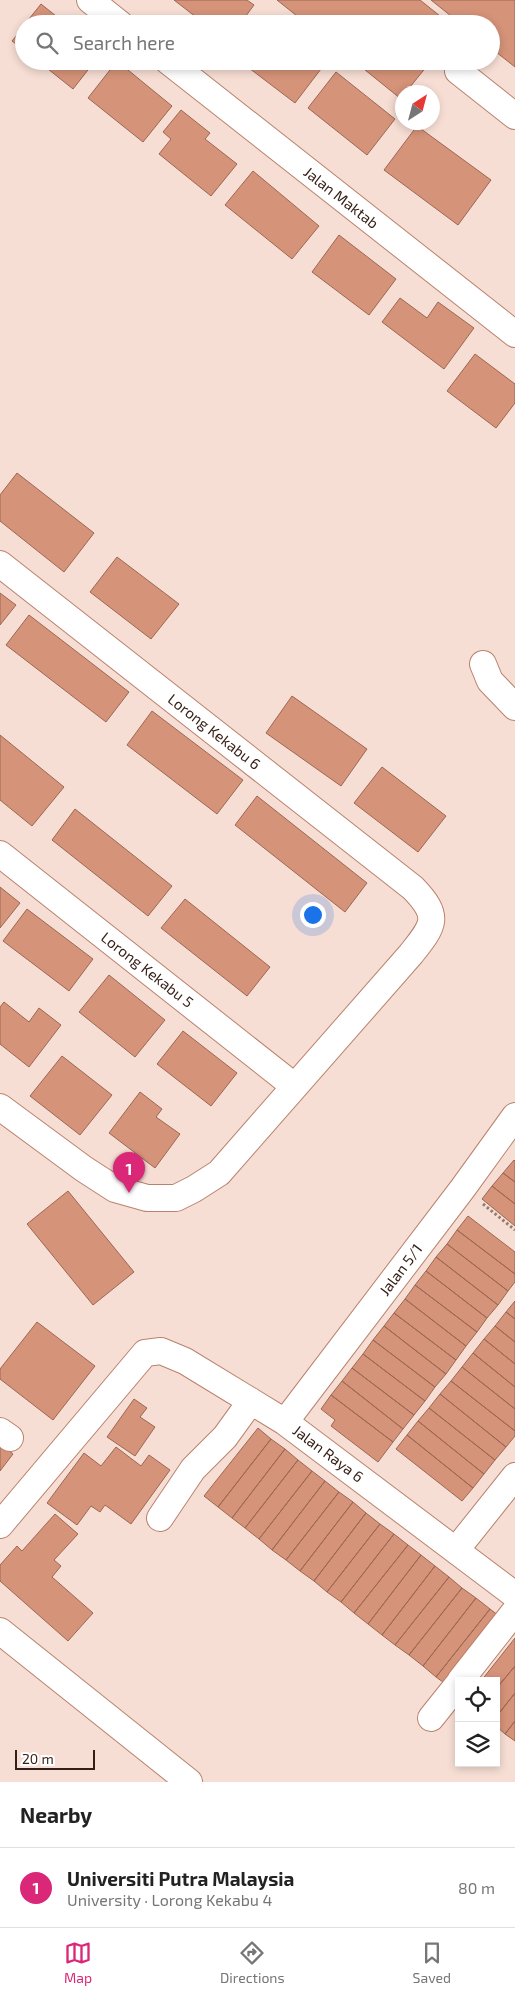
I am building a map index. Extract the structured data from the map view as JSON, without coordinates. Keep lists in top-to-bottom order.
{
  "streets": {
    "street": [
      "Jalan Maktab",
      "Lorong Kekabu 6",
      "Lorong Kekabu 5",
      "Jalan 5/1",
      "Jalan Raya 6"
    ]
  },
  "crossings": [
    ["Lorong Kekabu 6", "Lorong Kekabu 5"],
    ["Jalan 5/1", "Jalan Raya 6"]
  ],
  "scale_bar": "20 m",
  "north": "top right",
  "page": {
    "search": "Search here",
    "pins": "1",
    "scale": "20 m",
    "heading": "Nearby",
    "list": [
      {
        "mark": "1",
        "name": "Universiti Putra Malaysia",
        "note": "University · Lorong Kekabu 4",
        "value": "80 m"
      }
    ],
    "nav": ["Map", "Directions", "Saved"]
  }
}
